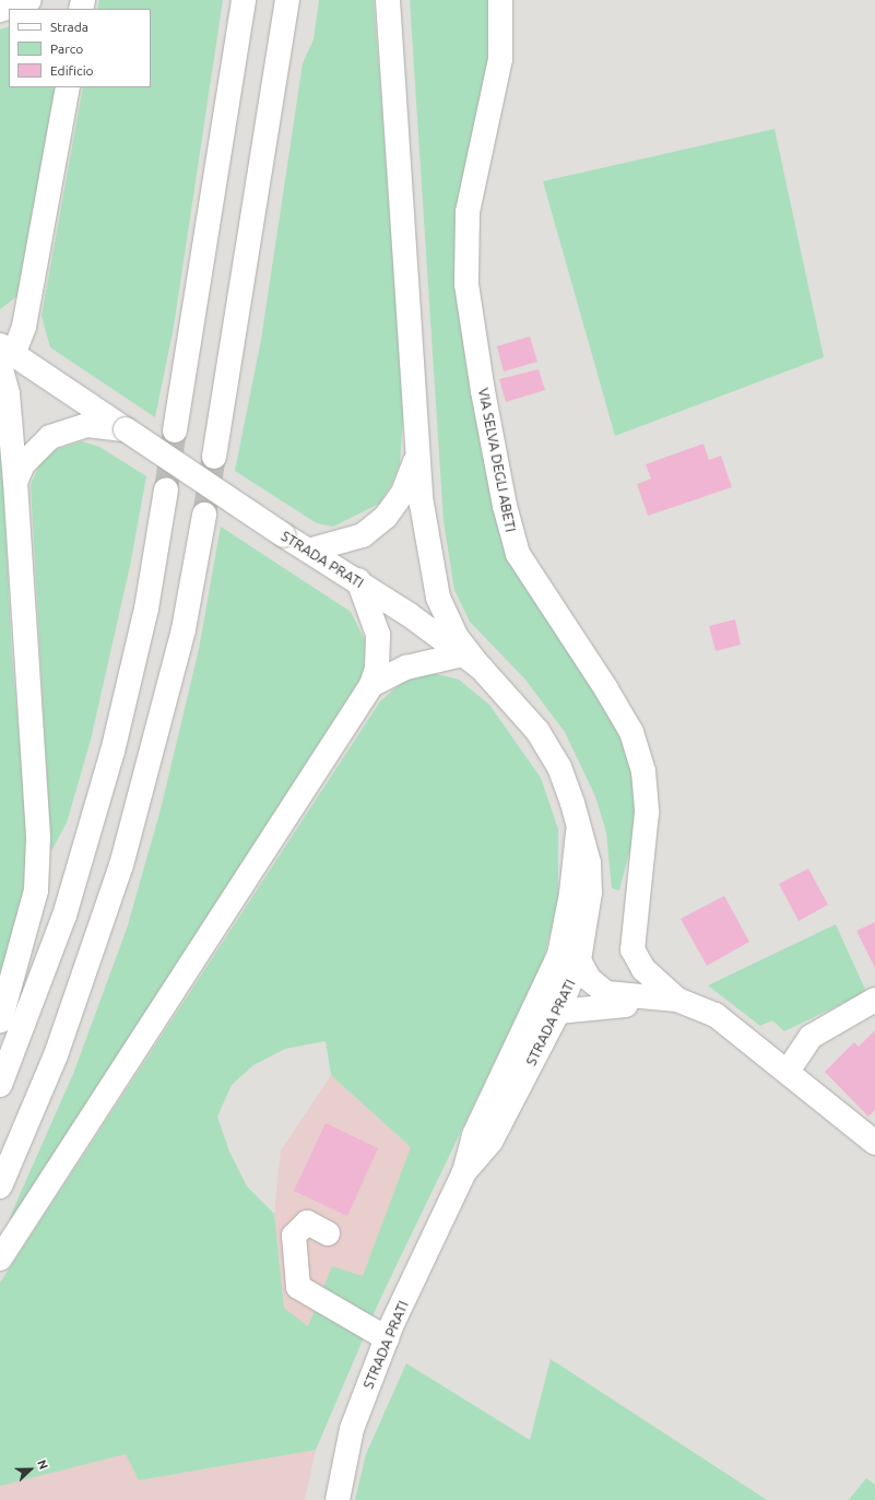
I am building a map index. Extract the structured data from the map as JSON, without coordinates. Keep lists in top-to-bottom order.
{
  "streets": {
    "main road": ["VIA SELVA DEGLI ABETI", "STRADA PRATI"]
  },
  "legend": ["Strada", "Parco", "Edificio"],
  "north": "right"
}
